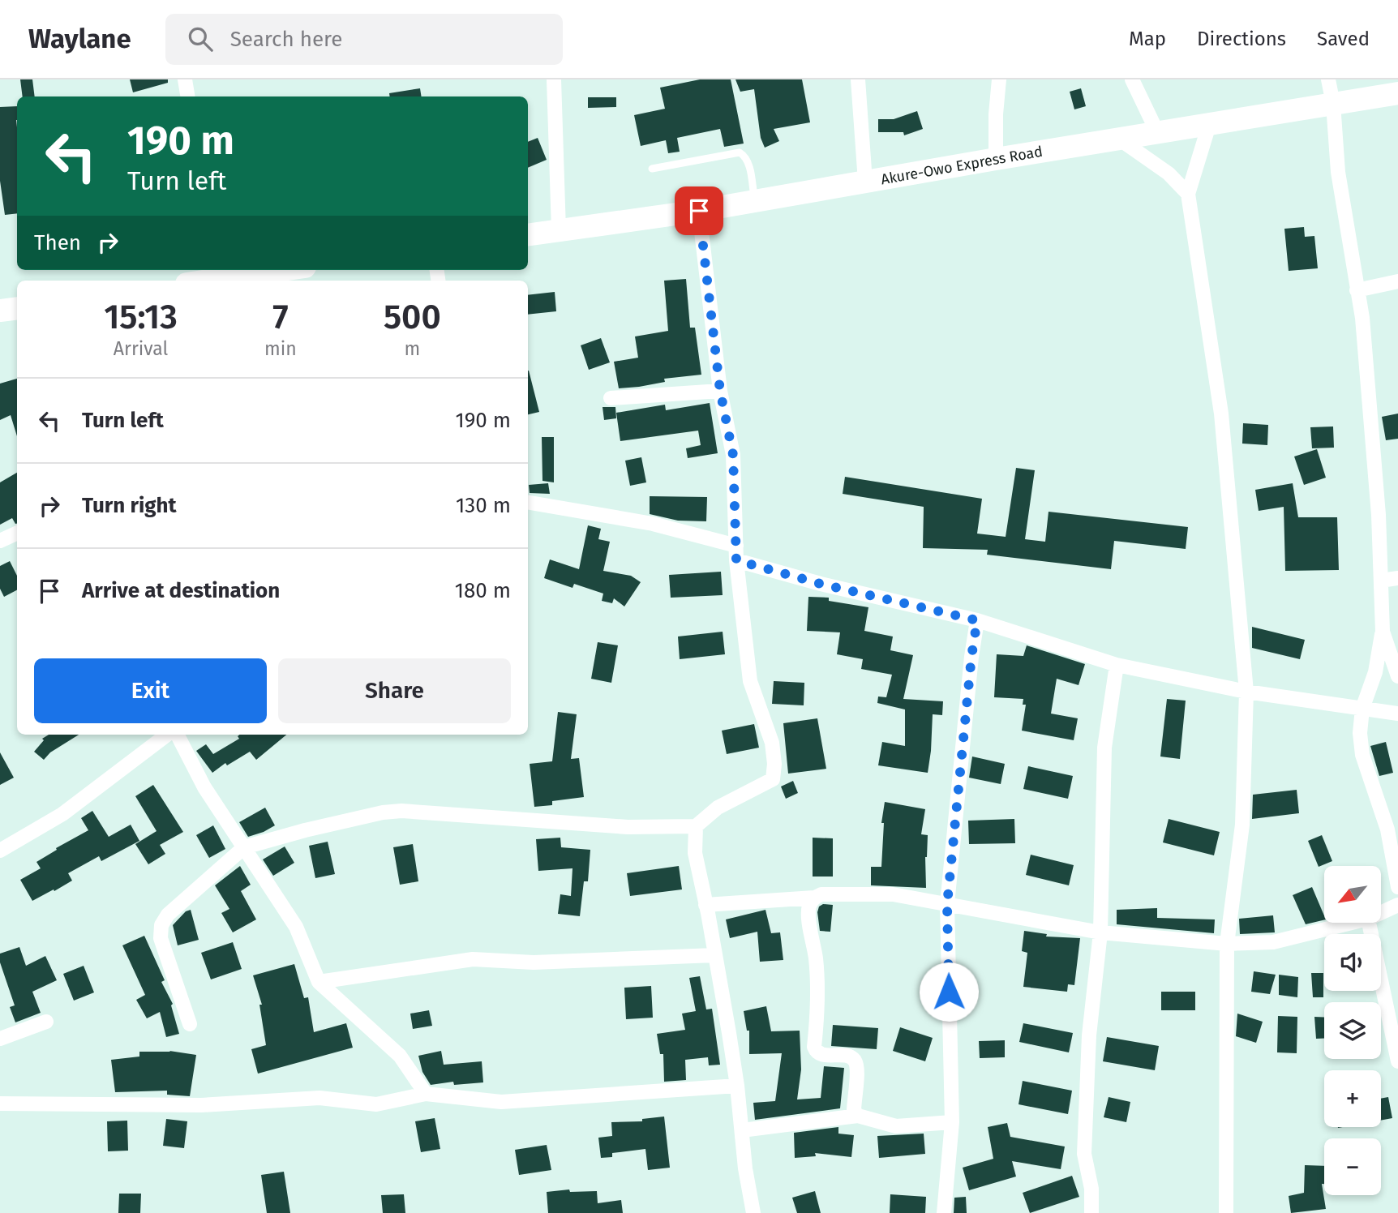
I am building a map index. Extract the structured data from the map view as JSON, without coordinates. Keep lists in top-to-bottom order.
{
  "streets": {
    "highway": ["Akure-Owo Express Road"]
  },
  "north": "bottom left",
  "page": {
    "header": "Waylane",
    "search": "Search here",
    "nav": ["Map", "Directions", "Saved"],
    "turn": ["190 m", "Turn left"],
    "then": "Then",
    "eta": [
      "15:13",
      "Arrival",
      "7",
      "min",
      "500",
      "m"
    ],
    "list": [
      {
        "name": "Turn left",
        "value": "190 m"
      },
      {
        "name": "Turn right",
        "value": "130 m"
      },
      {
        "name": "Arrive at destination",
        "value": "180 m"
      }
    ],
    "buttons": ["Exit", "Share"],
    "map_buttons": ["+", "−"]
  }
}
